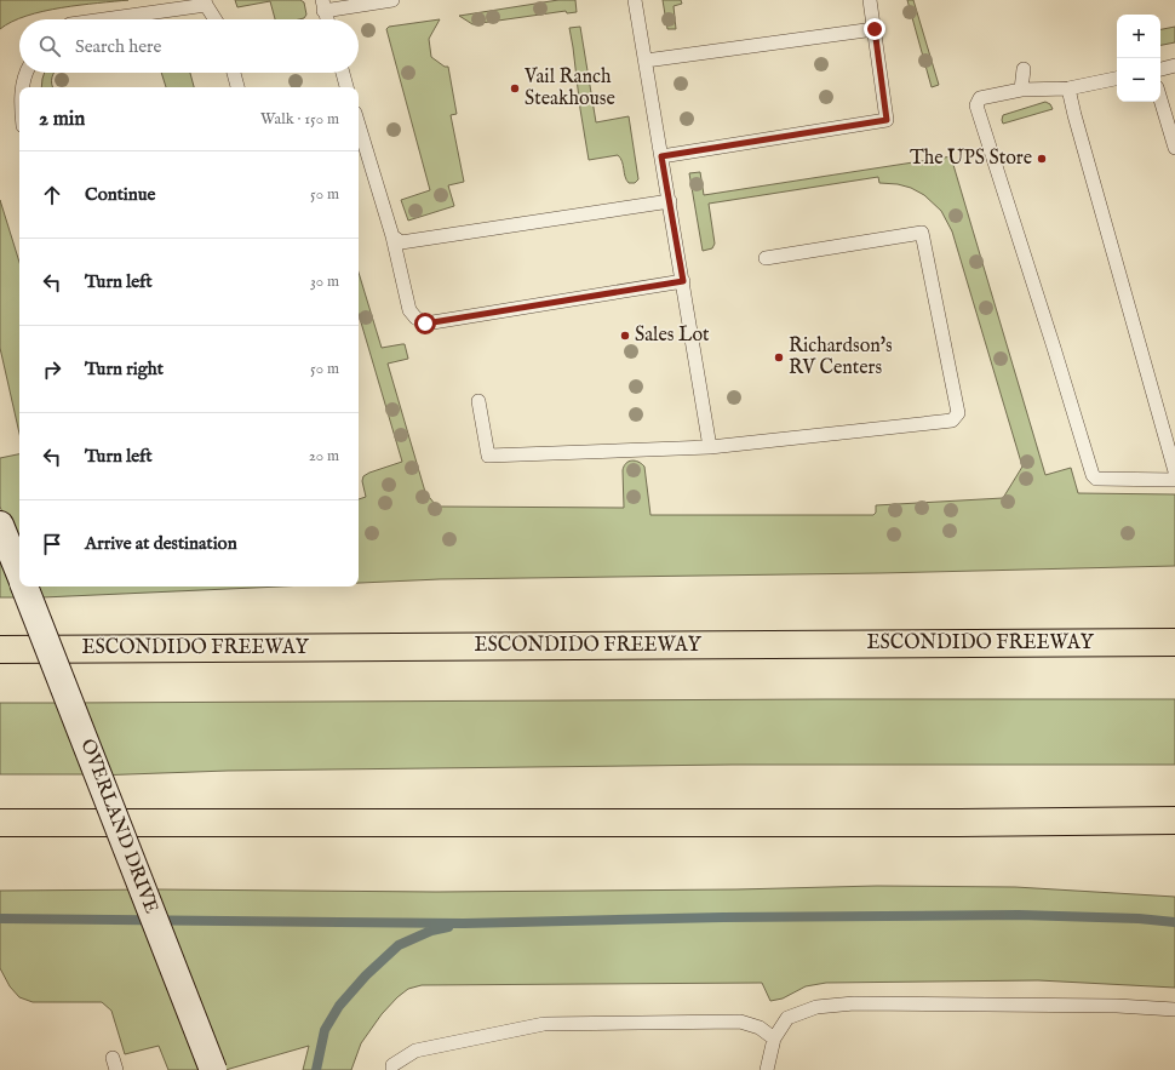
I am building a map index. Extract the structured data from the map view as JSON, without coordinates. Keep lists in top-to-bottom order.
{
  "streets": {
    "highway": ["ESCONDIDO FREEWAY"],
    "main road": ["OVERLAND DRIVE"]
  },
  "places": [
    "Vail Ranch Steakhouse",
    "The UPS Store",
    "Sales Lot",
    "Richardson's RV Centers"
  ],
  "page": {
    "map_buttons": ["+", "−"],
    "search": "Search here",
    "heading": ["2 min", "Walk · 150 m"],
    "list": [
      ["Continue", "50 m"],
      ["Turn left", "30 m"],
      ["Turn right", "50 m"],
      ["Turn left", "20 m"],
      "Arrive at destination"
    ]
  }
}
